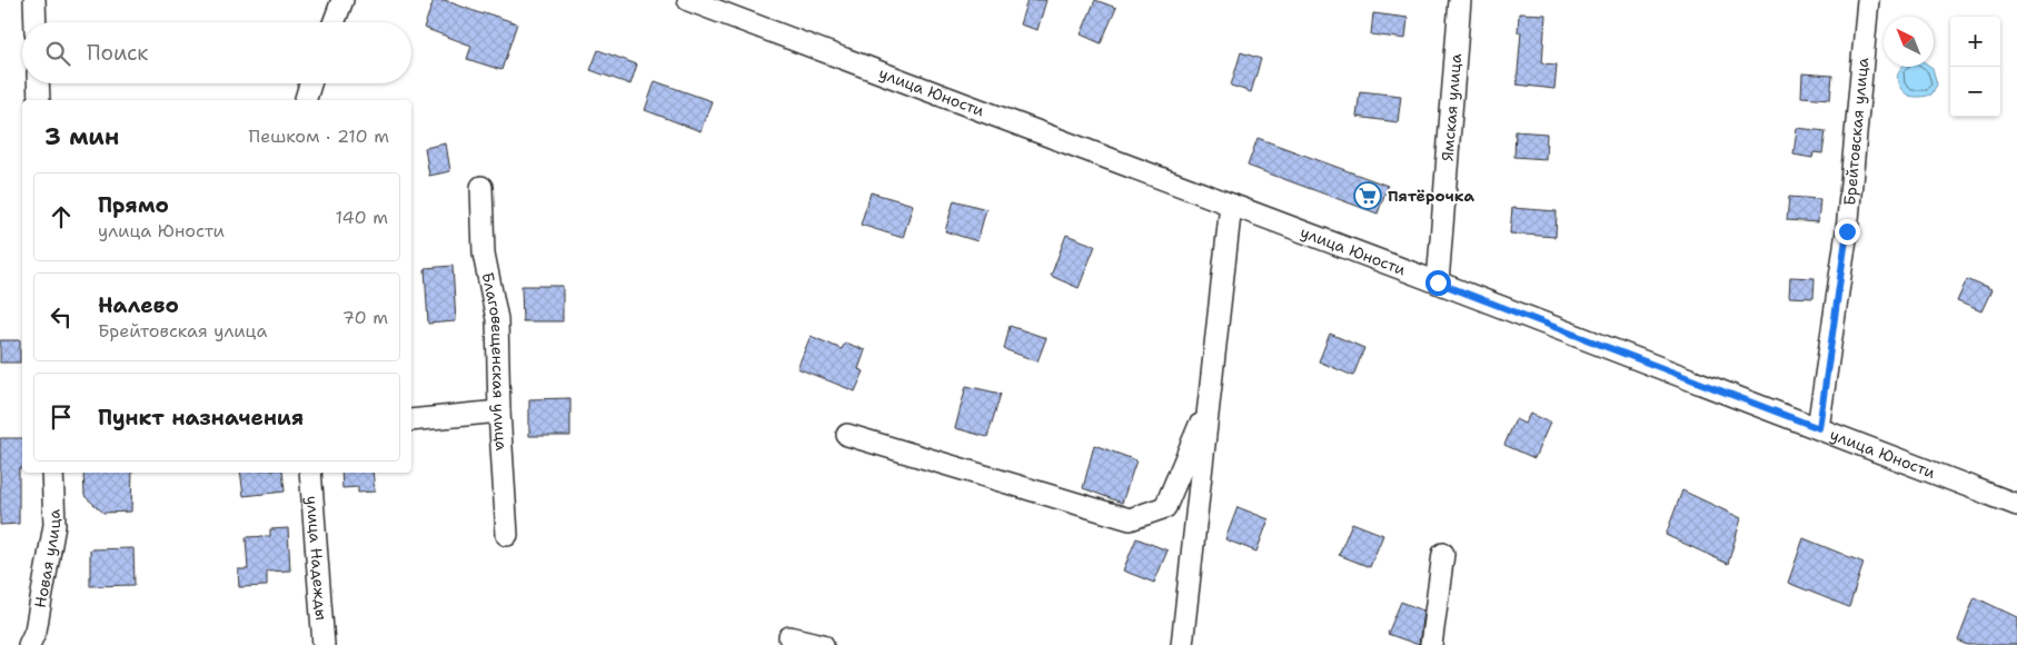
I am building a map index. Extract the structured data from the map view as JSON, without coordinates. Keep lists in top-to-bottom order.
{
  "streets": {
    "street": [
      "улица Юности",
      "Ямская улица",
      "Брейтовская улица",
      "Благовещенская улица",
      "улица Надежды",
      "Новая улица"
    ]
  },
  "crossings": [
    ["улица Юности", "Ямская улица"],
    ["улица Юности", "Брейтовская улица"]
  ],
  "places": {
    "supermarket": ["Пятёрочка"]
  },
  "north": "top left",
  "page": {
    "map_buttons": ["+", "−"],
    "search": "Поиск",
    "heading": ["3 мин", "Пешком · 210 m"],
    "list": [
      ["Прямо", "улица Юности", "140 m"],
      ["Налево", "Брейтовская улица", "70 m"],
      "Пункт назначения"
    ]
  }
}
